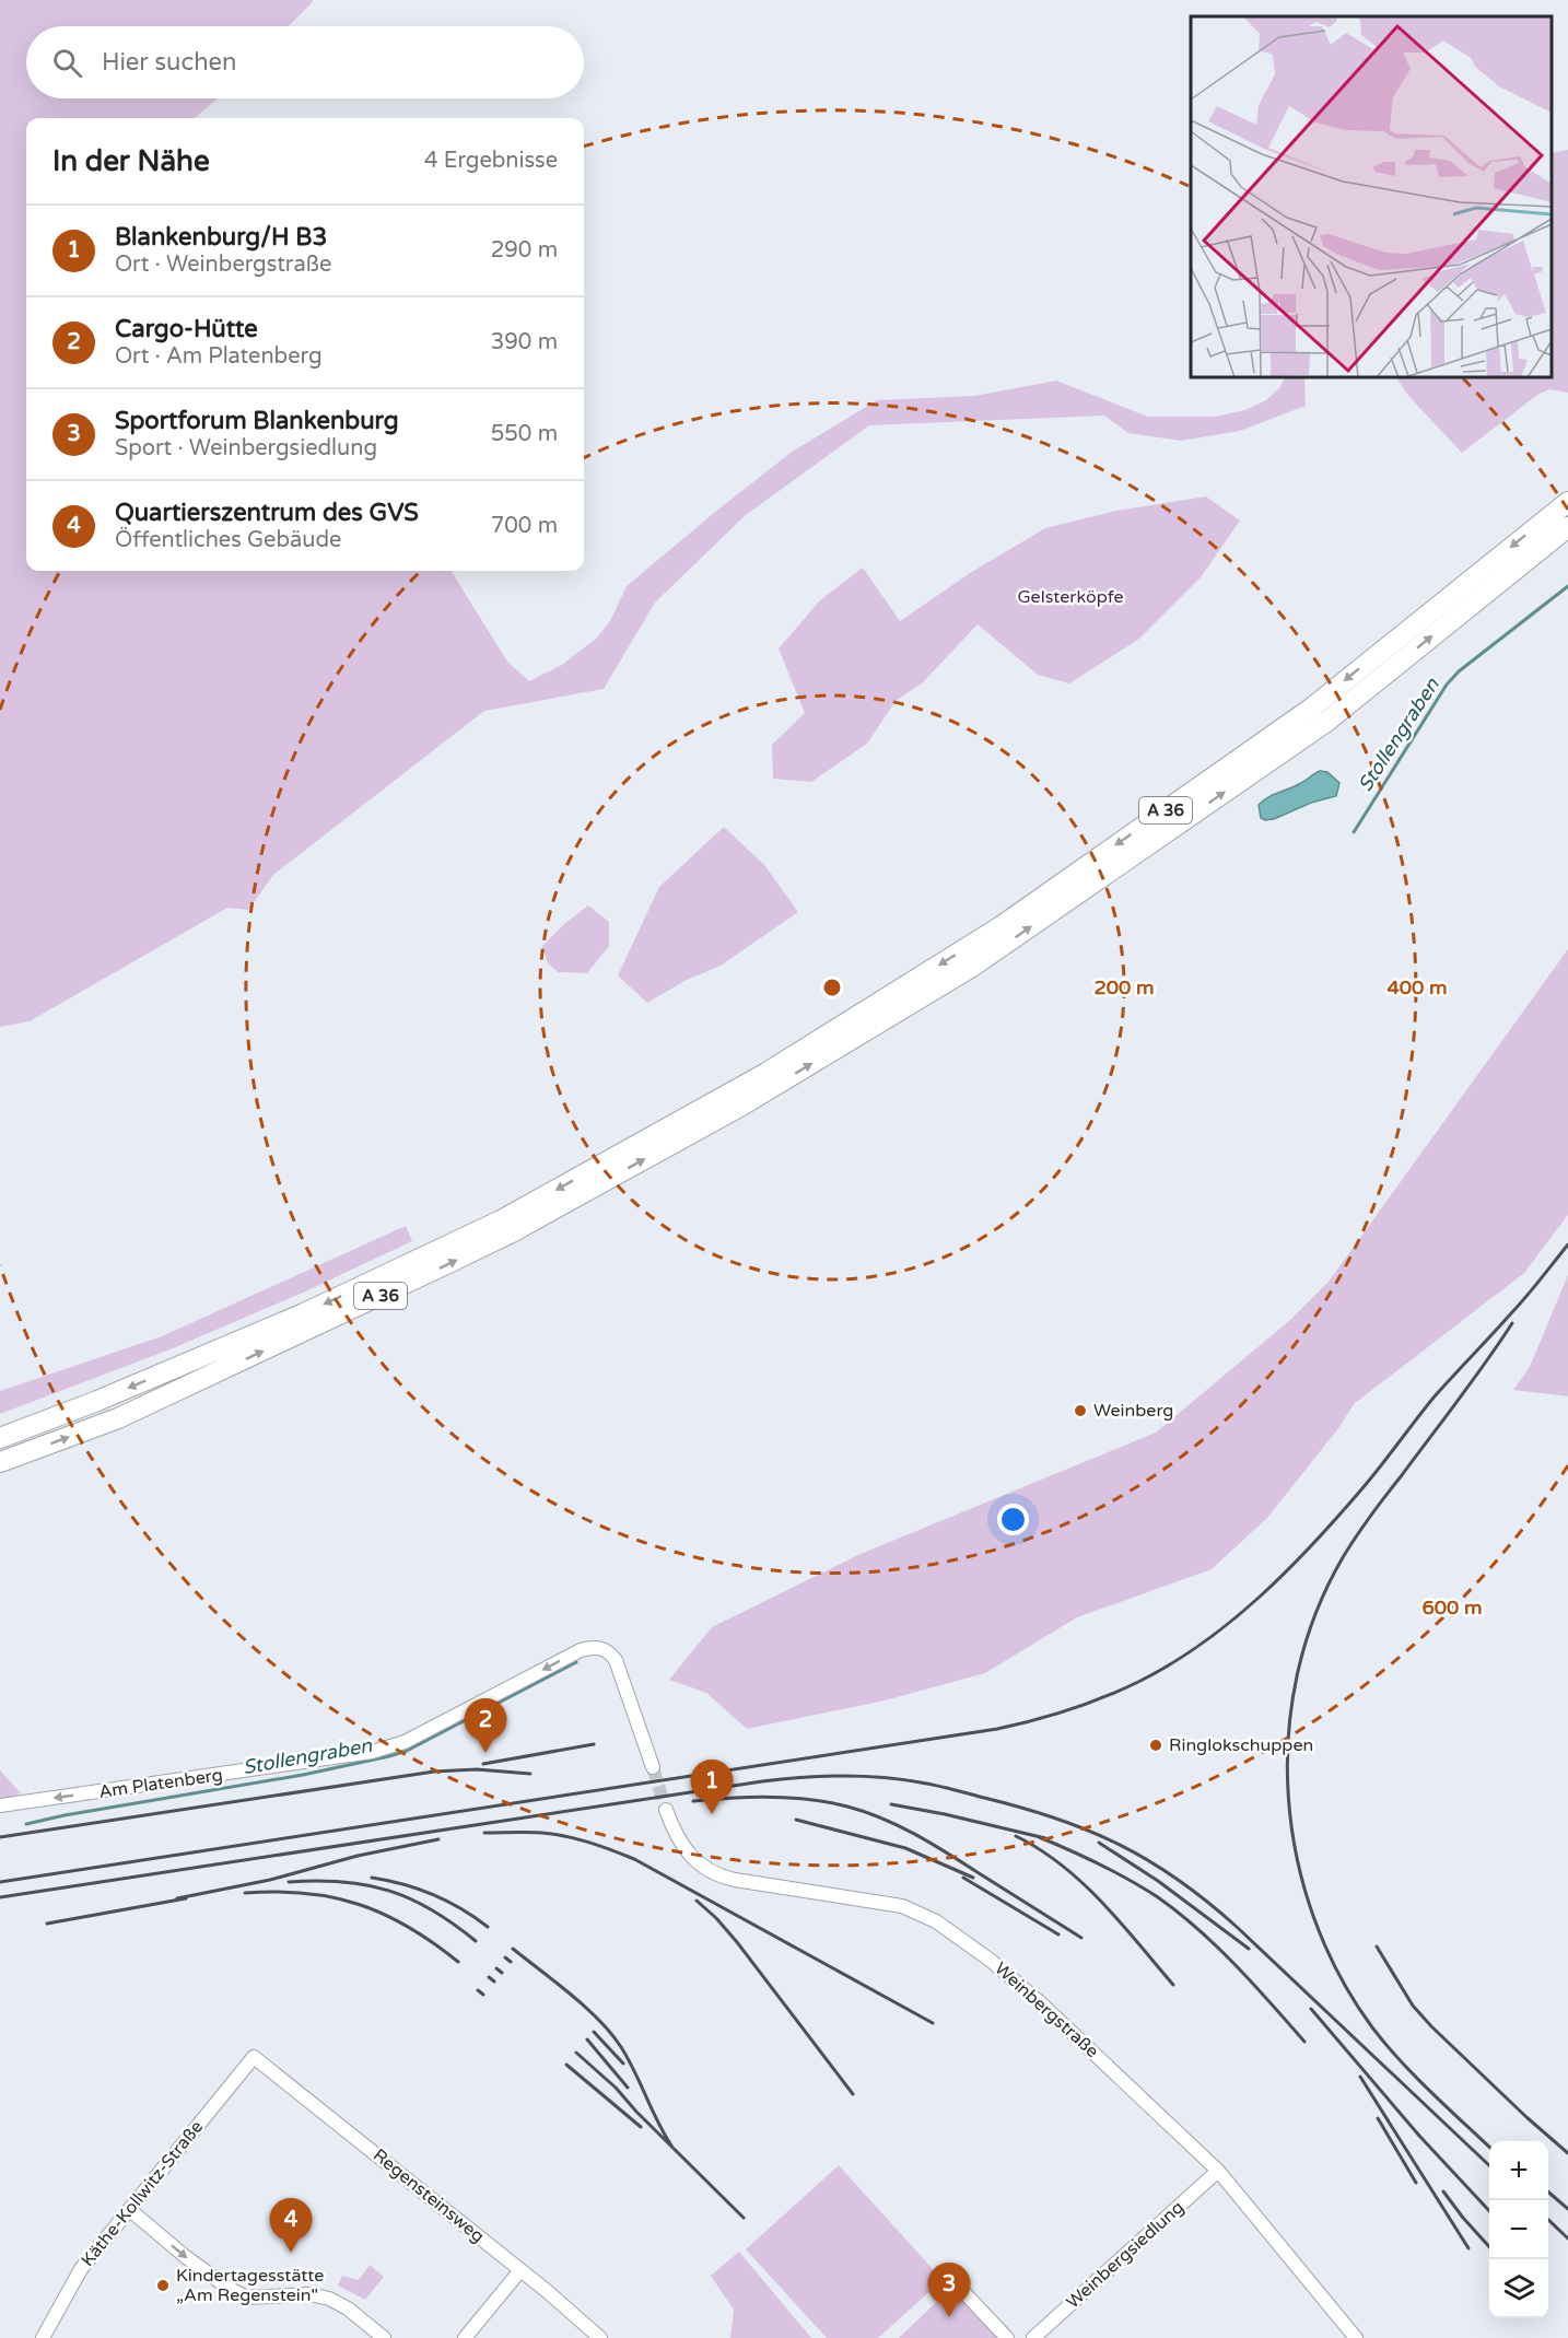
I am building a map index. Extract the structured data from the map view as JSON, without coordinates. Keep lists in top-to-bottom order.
{
  "streets": {
    "highway": ["A 36"],
    "street": [
      "Am Platenberg",
      "Weinbergstraße",
      "Käthe-Kollwitz-Straße",
      "Regensteinsweg",
      "Weinbergsiedlung"
    ]
  },
  "crossings": [
    ["Weinbergstraße", "Weinbergsiedlung"],
    ["Käthe-Kollwitz-Straße", "Regensteinsweg"]
  ],
  "one_way": ["Am Platenberg"],
  "water": ["Stollengraben"],
  "parks": ["Gelsterköpfe"],
  "places": ["Weinberg", "Ringlokschuppen", "Kindertagesstätte „Am Regenstein\""],
  "page": {
    "search": "Hier suchen",
    "heading": ["In der Nähe", "4 Ergebnisse"],
    "list": [
      {
        "mark": "1",
        "name": "Blankenburg/H B3",
        "note": "Ort · Weinbergstraße",
        "value": "290 m"
      },
      {
        "mark": "2",
        "name": "Cargo-Hütte",
        "note": "Ort · Am Platenberg",
        "value": "390 m"
      },
      {
        "mark": "3",
        "name": "Sportforum Blankenburg",
        "note": "Sport · Weinbergsiedlung",
        "value": "550 m"
      },
      {
        "mark": "4",
        "name": "Quartierszentrum des GVS",
        "note": "Öffentliches Gebäude",
        "value": "700 m"
      }
    ],
    "pins": [
      "2",
      "1",
      "4",
      "3"
    ],
    "map_buttons": ["+", "−"]
  },
  "rings": ["200 m", "400 m", "600 m"]
}
